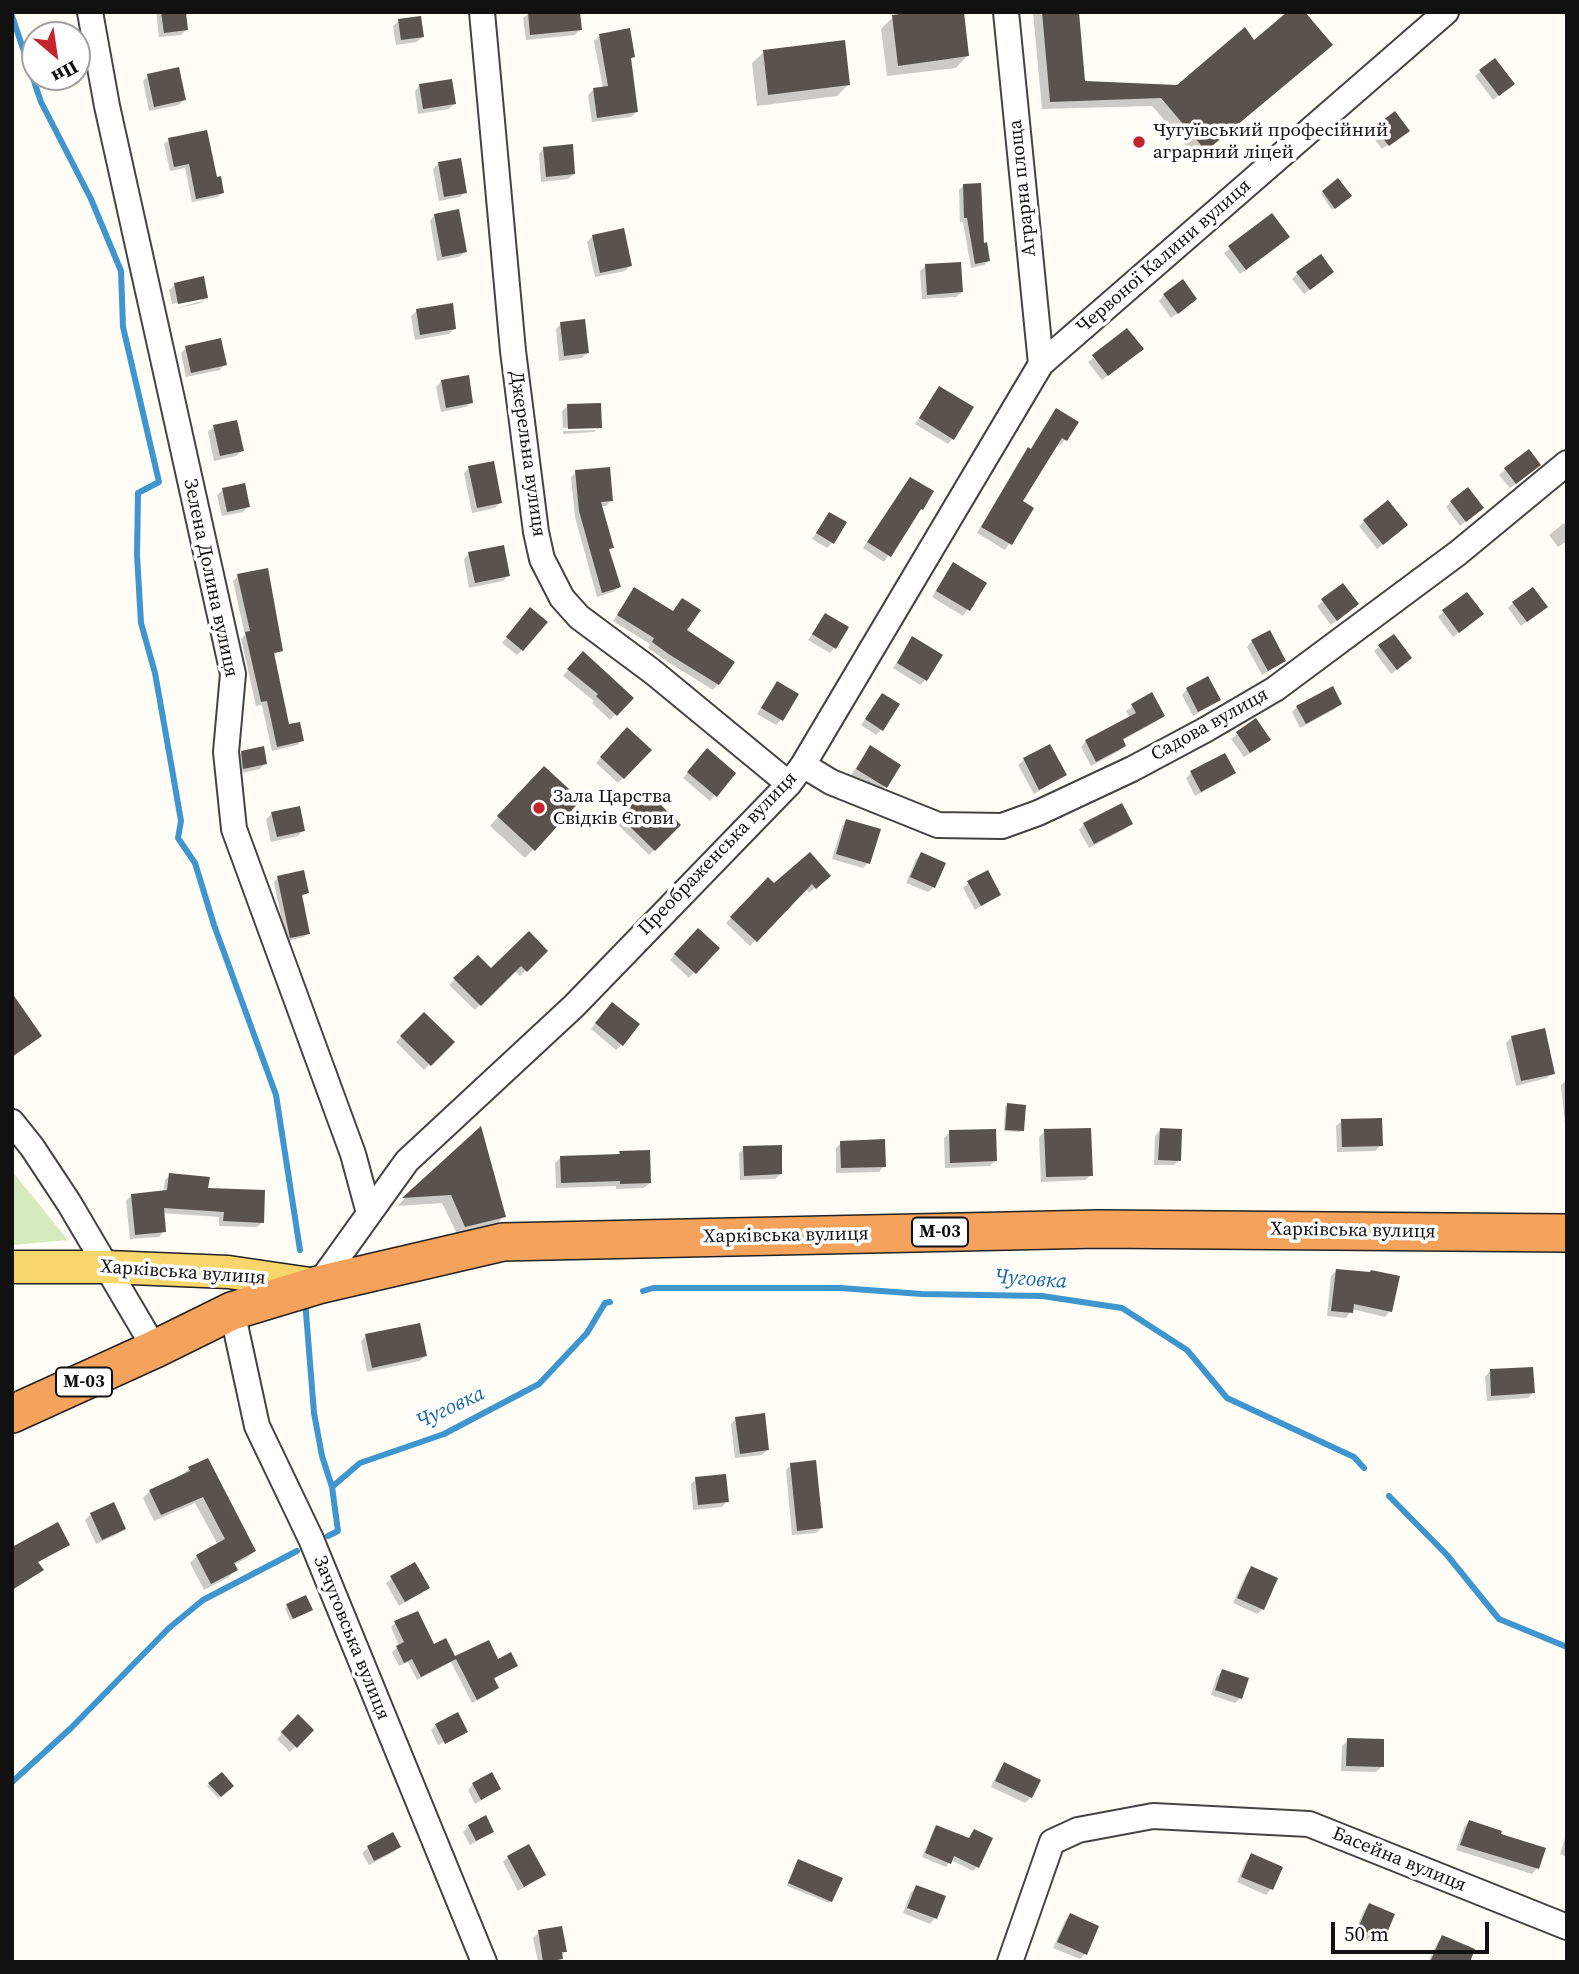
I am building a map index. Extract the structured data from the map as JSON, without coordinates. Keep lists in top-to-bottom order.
{
  "streets": {
    "highway": ["Харківська вулиця", "М-03"],
    "street": [
      "Аграрна площа",
      "Червоної Калини вулиця",
      "Джерельна вулиця",
      "Зелена Долина вулиця",
      "Садова вулиця",
      "Преображенська вулиця",
      "Зачуговська вулиця",
      "Басейна вулиця"
    ]
  },
  "crossings": [
    ["Аграрна площа", "Червоної Калини вулиця"],
    ["Аграрна площа", "Преображенська вулиця"],
    ["Червоної Калини вулиця", "Преображенська вулиця"],
    ["Джерельна вулиця", "Садова вулиця"],
    ["Джерельна вулиця", "Преображенська вулиця"],
    ["Зелена Долина вулиця", "Преображенська вулиця"],
    ["Садова вулиця", "Преображенська вулиця"],
    ["Преображенська вулиця", "Харківська вулиця"],
    ["Преображенська вулиця", "М-03"],
    ["Харківська вулиця", "М-03"],
    ["М-03", "Зачуговська вулиця"]
  ],
  "water": ["Чуговка"],
  "places": ["Чугуївський професійний аграрний ліцей", "Зала Царства Свідків Єгови"],
  "scale_bar": "50 m",
  "north": "bottom right"
}
